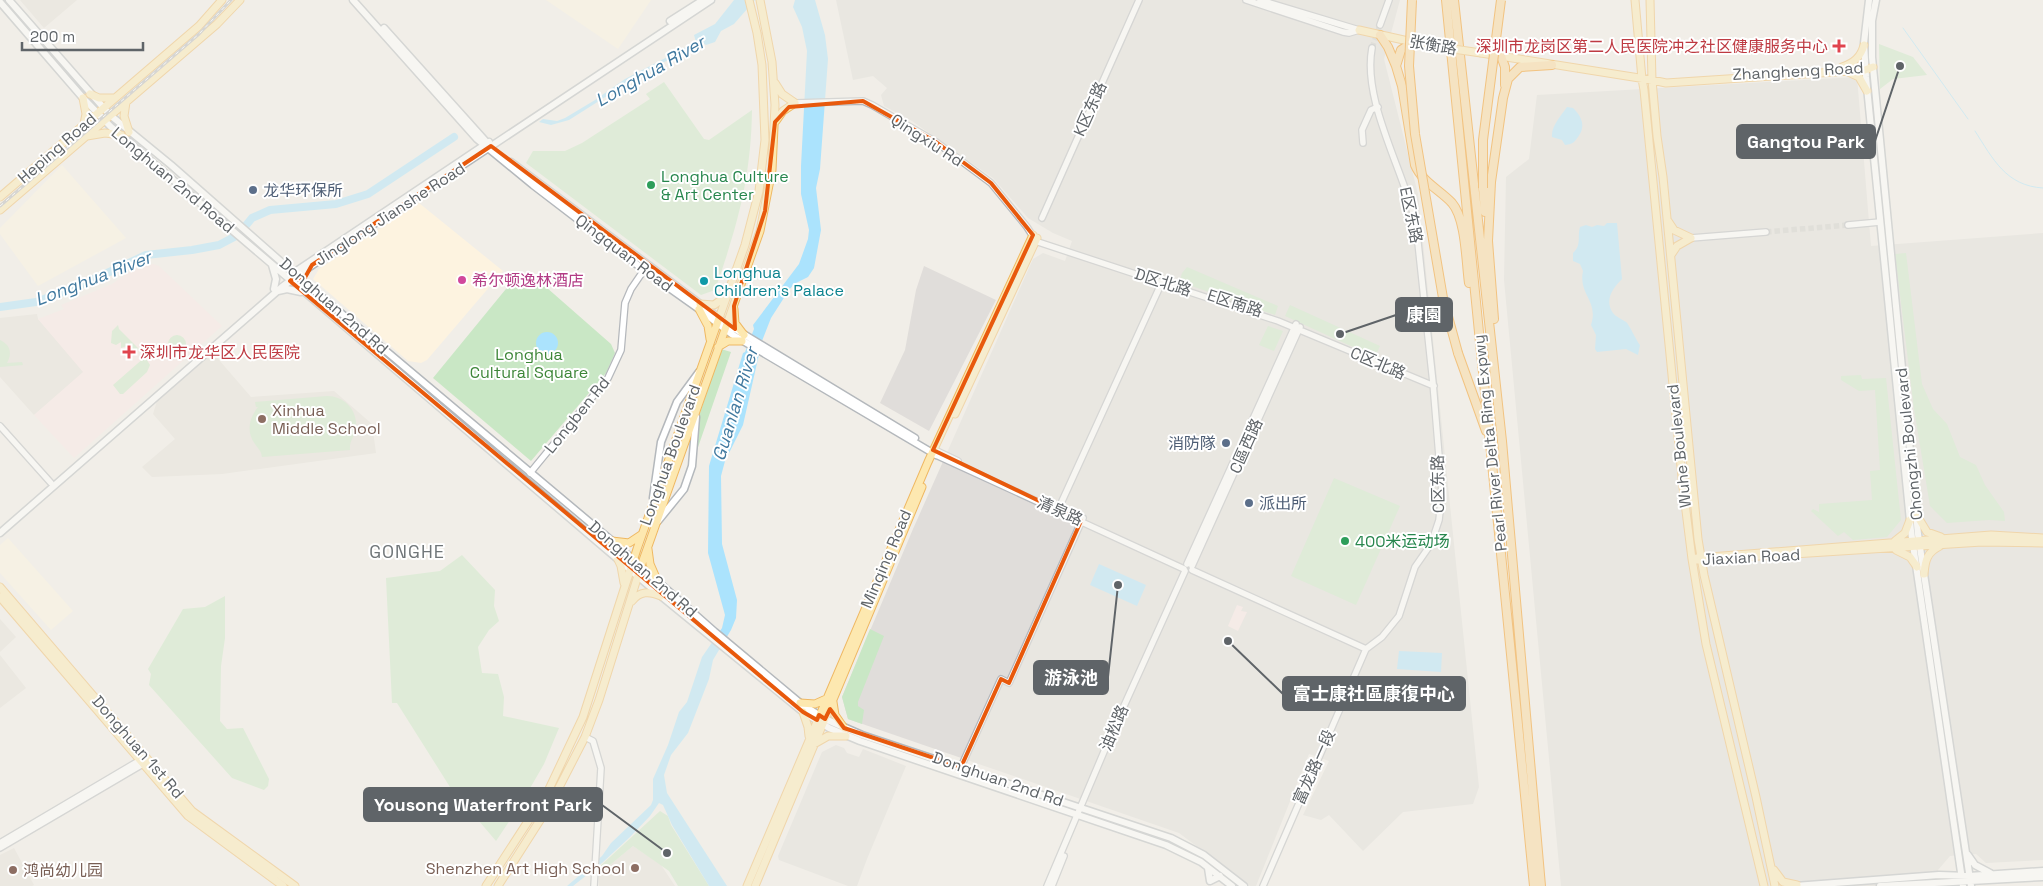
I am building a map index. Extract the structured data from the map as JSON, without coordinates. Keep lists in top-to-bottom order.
{
  "streets": {
    "highway": ["Pearl River Delta Ring Expwy"],
    "main road": [
      "张衡路",
      "Zhangheng Road",
      "Heping Road",
      "Longhuan 2nd Road",
      "Jinglong Jianshe Road",
      "Qingquan Road",
      "Donghuan 2nd Rd",
      "Chongzhi Boulevard",
      "Wuhe Boulevard",
      "Longhua Boulevard",
      "Jiaxian Road",
      "Minqing Road",
      "Donghuan 1st Rd"
    ],
    "street": [
      "K区东路",
      "Qingxiu Rd",
      "E区东路",
      "D区北路",
      "E区南路",
      "C区北路",
      "Longben Rd",
      "C区东路",
      "清泉路",
      "油松路",
      "富龙路一段"
    ]
  },
  "crossings": [
    ["张衡路", "Zhangheng Road"],
    ["张衡路", "Wuhe Boulevard"],
    ["Zhangheng Road", "Chongzhi Boulevard"],
    ["Zhangheng Road", "Wuhe Boulevard"],
    ["Qingxiu Rd", "D区北路"],
    ["Qingxiu Rd", "E区南路"],
    ["Qingxiu Rd", "Minqing Road"],
    ["Heping Road", "Longhuan 2nd Road"],
    ["Longhuan 2nd Road", "Donghuan 2nd Rd"],
    ["Jinglong Jianshe Road", "Qingquan Road"],
    ["Jinglong Jianshe Road", "Donghuan 2nd Rd"],
    ["E区东路", "C区北路"],
    ["E区东路", "C区东路"],
    ["Qingquan Road", "Longben Rd"],
    ["Qingquan Road", "Longhua Boulevard"],
    ["Qingquan Road", "清泉路"],
    ["Qingquan Road", "Minqing Road"],
    ["D区北路", "E区南路"],
    ["D区北路", "C区北路"],
    ["D区北路", "Minqing Road"],
    ["D区北路", "油松路"],
    ["E区南路", "C区北路"],
    ["E区南路", "Minqing Road"],
    ["E区南路", "油松路"],
    ["Donghuan 2nd Rd", "Longben Rd"],
    ["Donghuan 2nd Rd", "Longhua Boulevard"],
    ["Donghuan 2nd Rd", "Minqing Road"],
    ["Donghuan 2nd Rd", "油松路"],
    ["C区北路", "C区东路"],
    ["C区北路", "油松路"],
    ["Chongzhi Boulevard", "Jiaxian Road"],
    ["Wuhe Boulevard", "Jiaxian Road"],
    ["C区东路", "清泉路"],
    ["C区东路", "富龙路一段"],
    ["清泉路", "Minqing Road"],
    ["清泉路", "油松路"],
    ["清泉路", "富龙路一段"]
  ],
  "districts": ["GONGHE"],
  "water": ["Longhua River", "Guanlan River"],
  "parks": ["Longhua Cultural Square"],
  "places": {
    "health": ["深圳市龙岗区第二人民医院冲之社区健康服务中心", "深圳市龙华区人民医院"],
    "other": [
      "Gangtou Park",
      "Longhua Culture & Art Center",
      "龙华环保所",
      "希尔顿逸林酒店",
      "Longhua Children's Palace",
      "康園",
      "Xinhua Middle School",
      "消防隊",
      "派出所",
      "400米运动场",
      "游泳池",
      "富士康社區康復中心",
      "Yousong Waterfront Park",
      "Shenzhen Art High School",
      "鸿尚幼儿园"
    ]
  },
  "scale_bar": "200 m"
}
